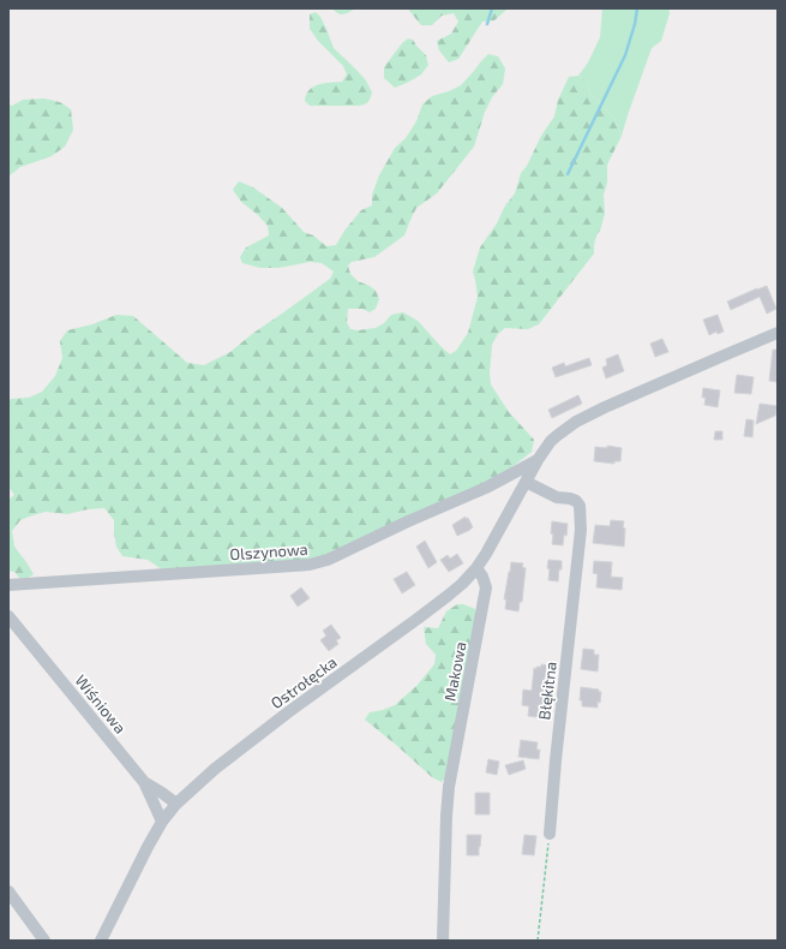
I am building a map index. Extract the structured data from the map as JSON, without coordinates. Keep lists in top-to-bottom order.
{
  "streets": {
    "street": [
      "Olszynowa",
      "Makowa",
      "Ostrołęcka",
      "Błękitna",
      "Wiśniowa"
    ]
  },
  "crossings": [
    ["Olszynowa", "Ostrołęcka"],
    ["Makowa", "Ostrołęcka"],
    ["Ostrołęcka", "Błękitna"],
    ["Ostrołęcka", "Wiśniowa"]
  ]
}
